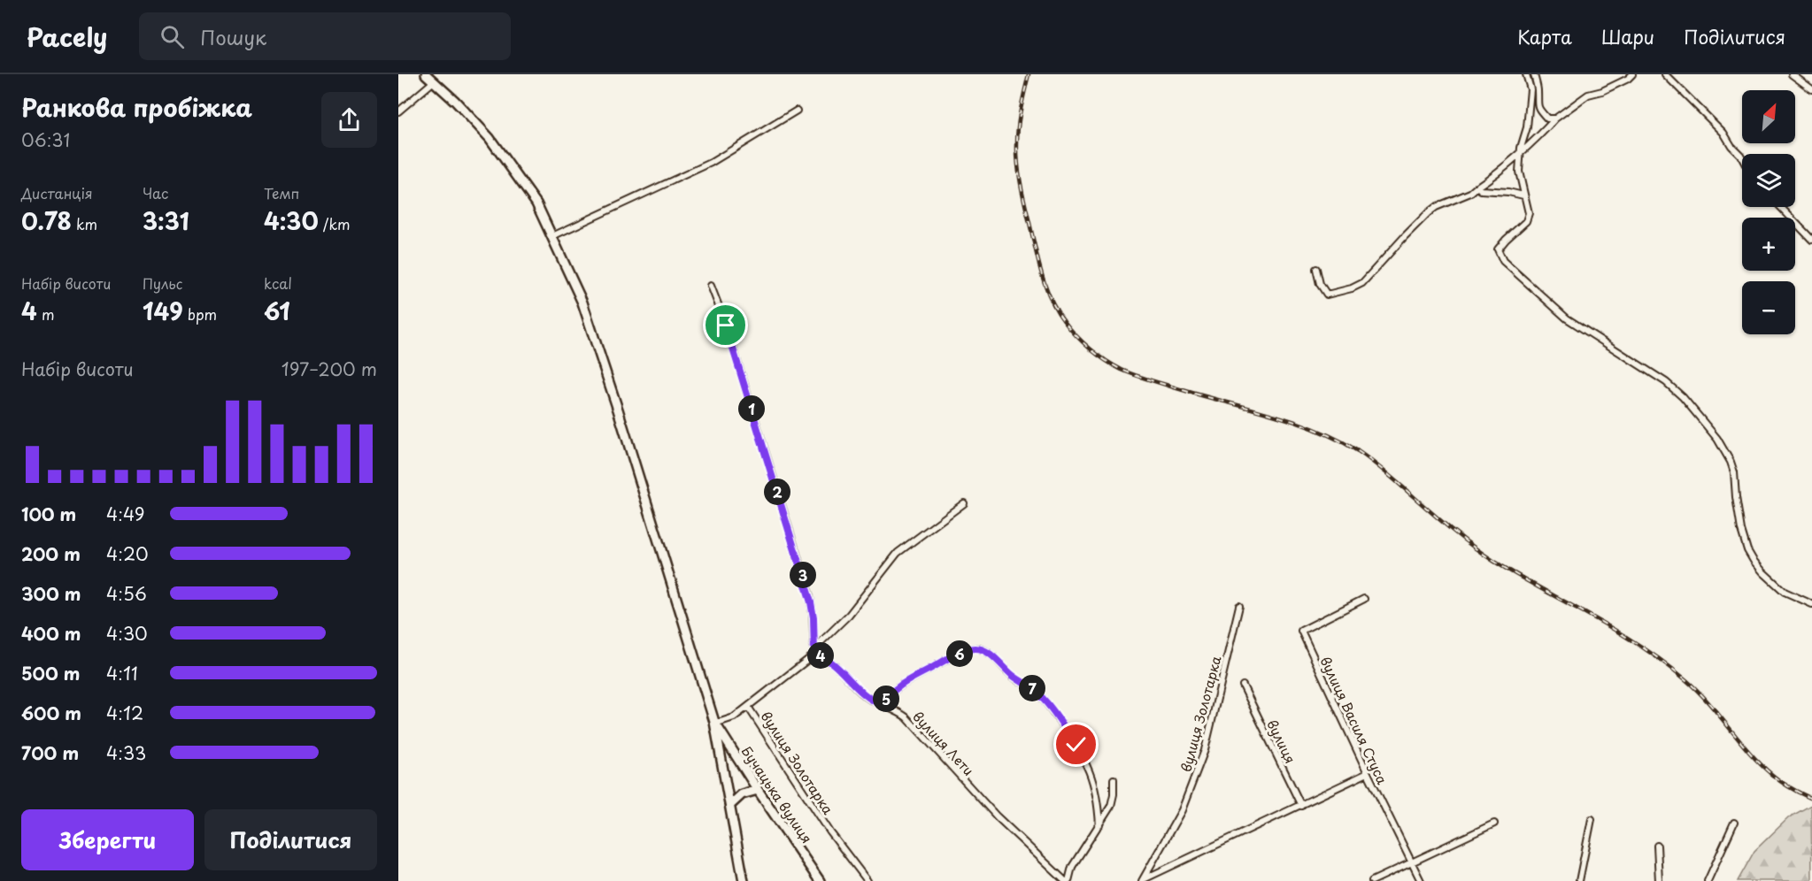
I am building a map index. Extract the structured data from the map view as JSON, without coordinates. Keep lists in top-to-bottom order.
{
  "streets": {
    "main road": ["Бучацька вулиця"],
    "street": [
      "вулиця Золотарка",
      "вулиця Василя Стуса",
      "вулиця",
      "вулиця Лети"
    ]
  },
  "crossings": [
    ["вулиця Золотарка", "вулиця Василя Стуса"],
    ["вулиця Золотарка", "вулиця"]
  ],
  "north": "top right",
  "page": {
    "header": "Pacely",
    "search": "Пошук",
    "nav": ["Карта", "Шари", "Поділитися"],
    "heading": ["Ранкова пробіжка", "06:31"],
    "map_buttons": ["+", "−"],
    "stats": [
      ["Дистанція", "0.78 km"],
      ["Час", "3:31"],
      ["Темп", "4:30 /km"],
      ["Набір висоти", "4 m"],
      ["Пульс", "149 bpm"],
      ["kcal", "61"]
    ],
    "chart": ["Набір висоти", "197–200 m"],
    "pins": [
      "1",
      "2",
      "3",
      "6",
      "4",
      "7",
      "5"
    ],
    "list": [
      {
        "name": "100 m",
        "note": "4:49"
      },
      {
        "name": "200 m",
        "note": "4:20"
      },
      {
        "name": "300 m",
        "note": "4:56"
      },
      {
        "name": "400 m",
        "note": "4:30"
      },
      {
        "name": "500 m",
        "note": "4:11"
      },
      {
        "name": "600 m",
        "note": "4:12"
      },
      {
        "name": "700 m",
        "note": "4:33"
      }
    ],
    "buttons": ["Зберегти", "Поділитися"]
  }
}
